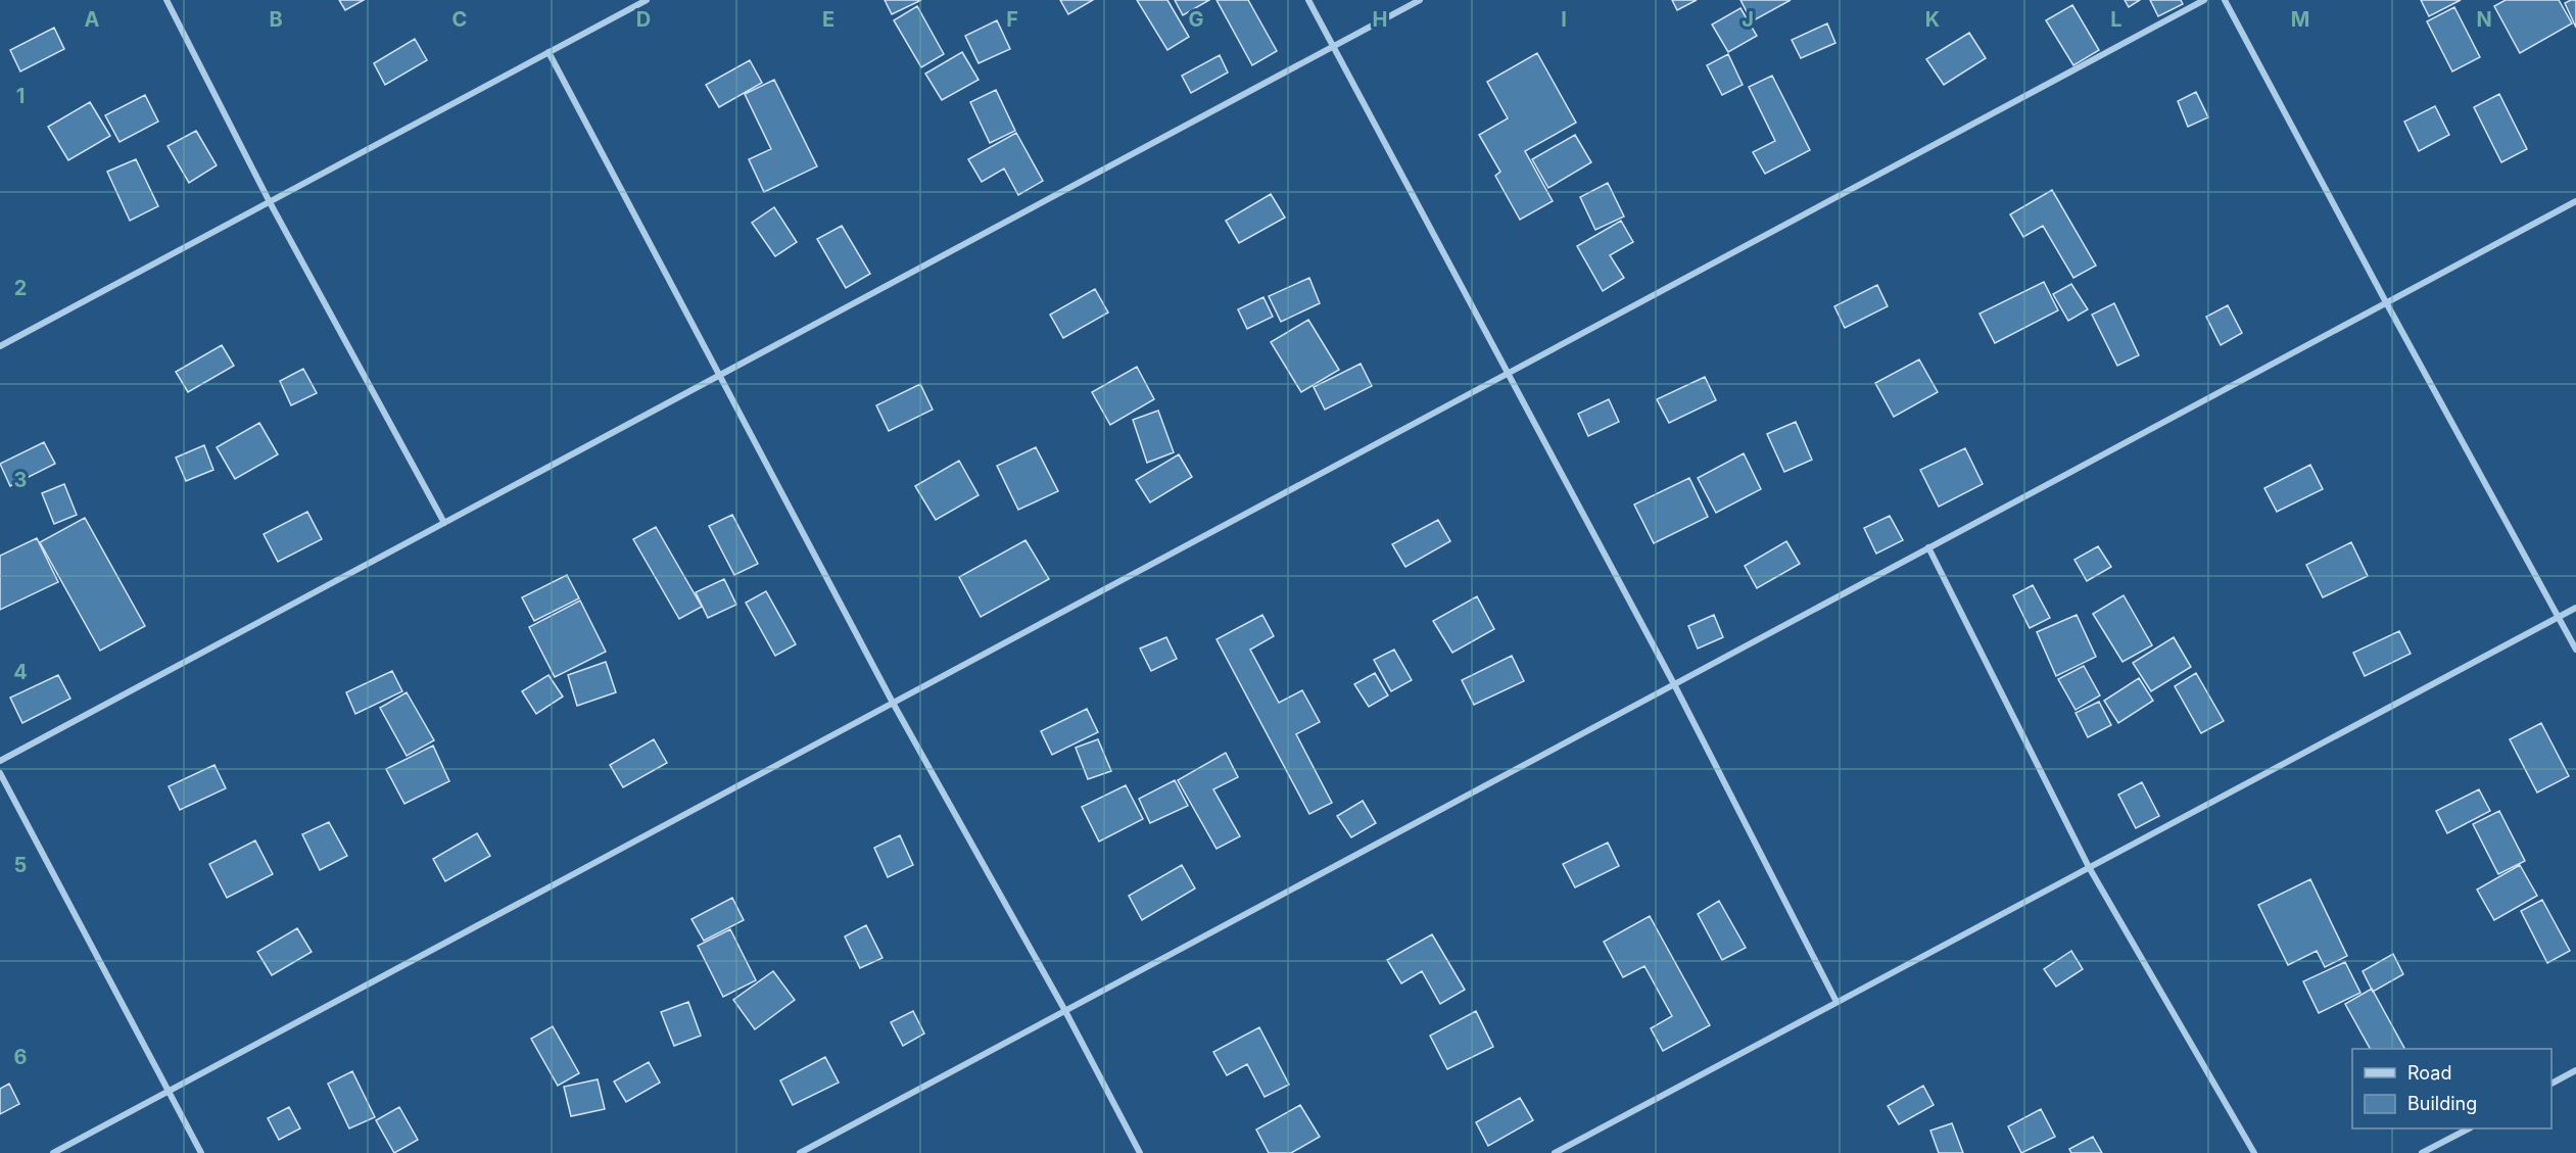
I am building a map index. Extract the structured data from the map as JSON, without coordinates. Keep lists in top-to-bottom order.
{
  "legend": ["Road", "Building"],
  "grid": {
    "columns": [
      "A",
      "B",
      "C",
      "D",
      "E",
      "F",
      "G",
      "H",
      "I",
      "J",
      "K",
      "L",
      "M",
      "N"
    ],
    "rows": [
      "1",
      "2",
      "3",
      "4",
      "5",
      "6"
    ]
  }
}
